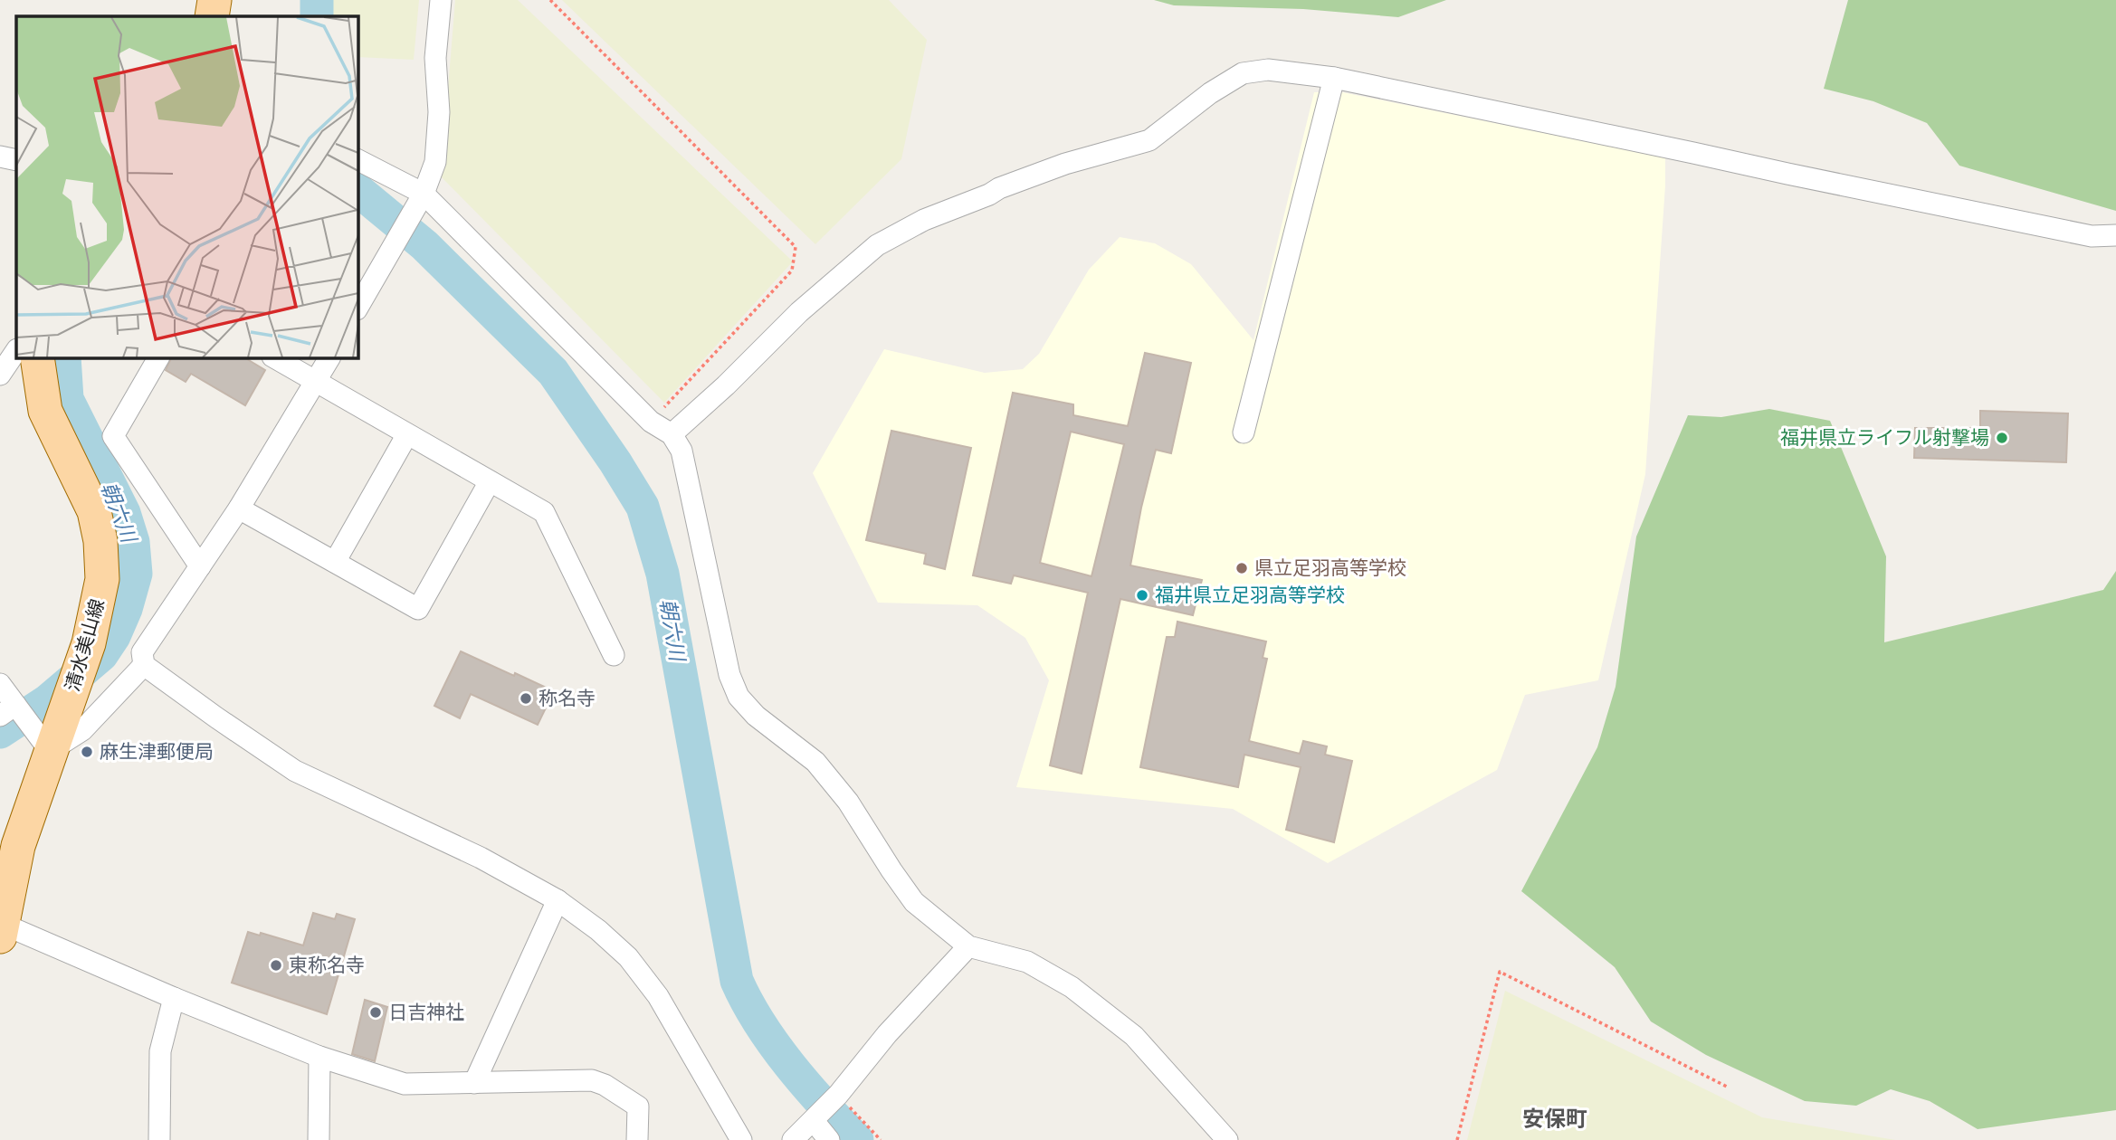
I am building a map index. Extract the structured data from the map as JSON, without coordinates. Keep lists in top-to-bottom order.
{
  "streets": {
    "main road": ["清水美山線"]
  },
  "districts": ["安保町"],
  "water": ["朝六川"],
  "places": [
    "福井県立ライフル射撃場",
    "県立足羽高等学校",
    "福井県立足羽高等学校",
    "称名寺",
    "麻生津郵便局",
    "東称名寺",
    "日吉神社"
  ]
}
